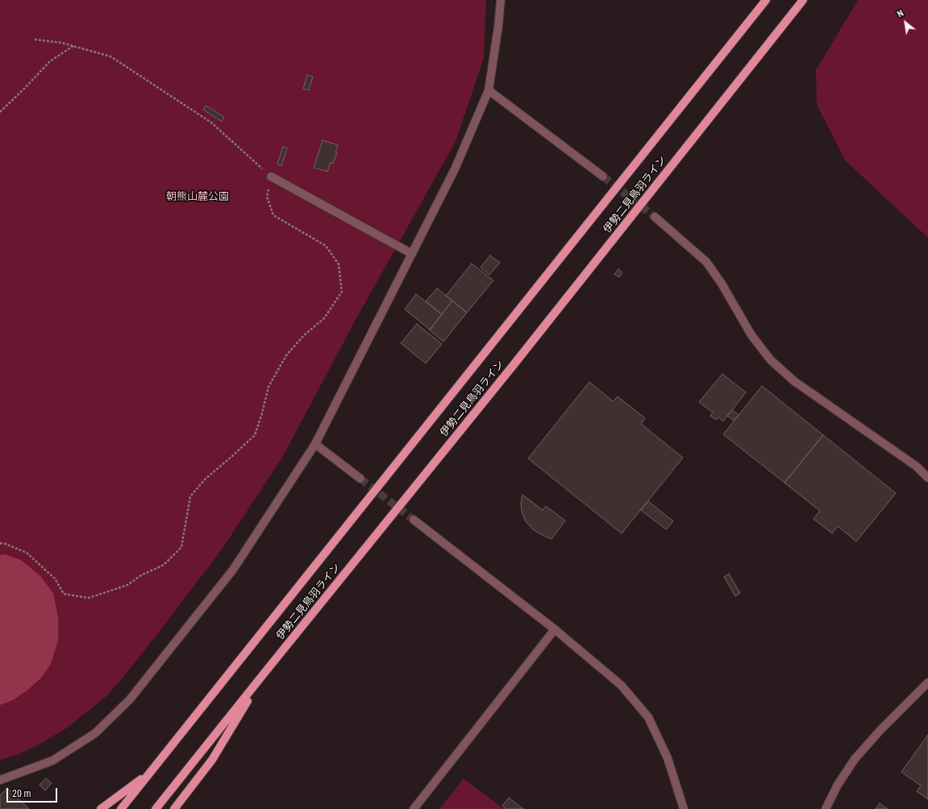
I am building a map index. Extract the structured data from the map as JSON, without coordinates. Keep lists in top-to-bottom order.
{
  "streets": {
    "main road": ["伊勢二見鳥羽ライン"]
  },
  "parks": ["朝熊山麓公園"],
  "scale_bar": "20 m",
  "north": "top left"
}
